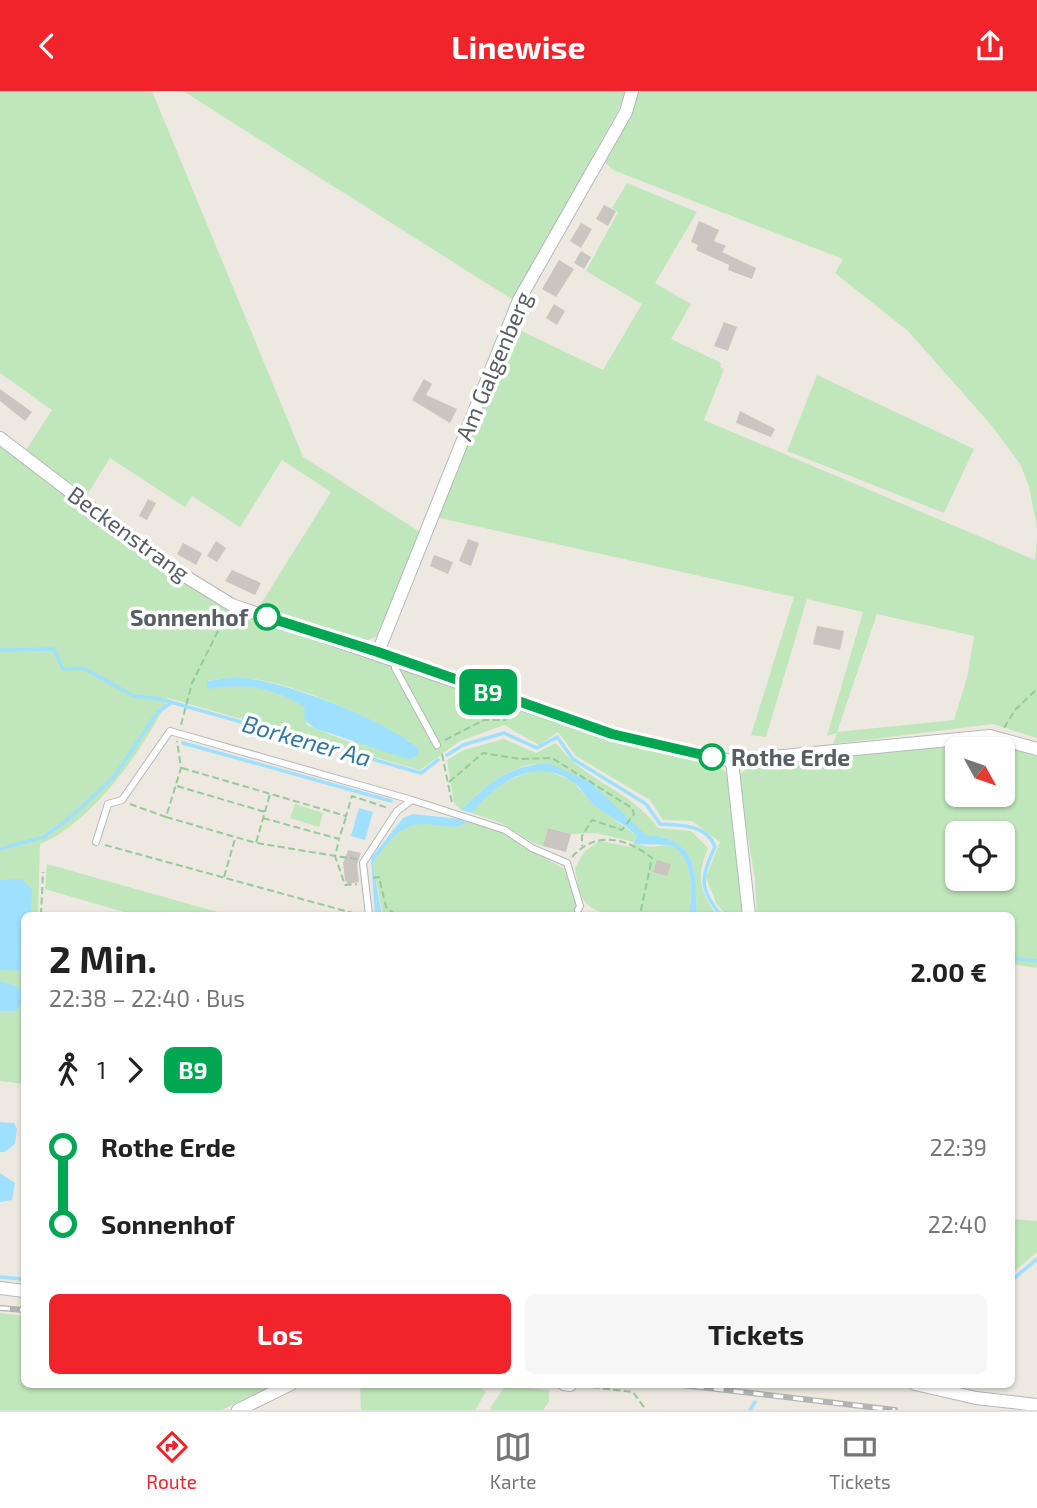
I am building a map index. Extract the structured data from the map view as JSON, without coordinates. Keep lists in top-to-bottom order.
{
  "streets": {
    "street": ["Am Galgenberg", "Beckenstrang"]
  },
  "crossings": [
    ["Am Galgenberg", "Beckenstrang"]
  ],
  "water": ["Borkener Aa"],
  "places": ["Sonnenhof", "Rothe Erde"],
  "lines": ["bus line B9"],
  "north": "bottom right",
  "page": {
    "header": "Linewise",
    "on_map": "B9",
    "heading": ["2 Min.", "22:38 – 22:40 · Bus", "2.00 €"],
    "legs": ["1", "B9"],
    "list": [
      {
        "name": "Rothe Erde",
        "value": "22:39"
      },
      {
        "name": "Sonnenhof",
        "value": "22:40"
      }
    ],
    "buttons": ["Los", "Tickets"],
    "tabs": ["Route", "Karte", "Tickets"]
  }
}
